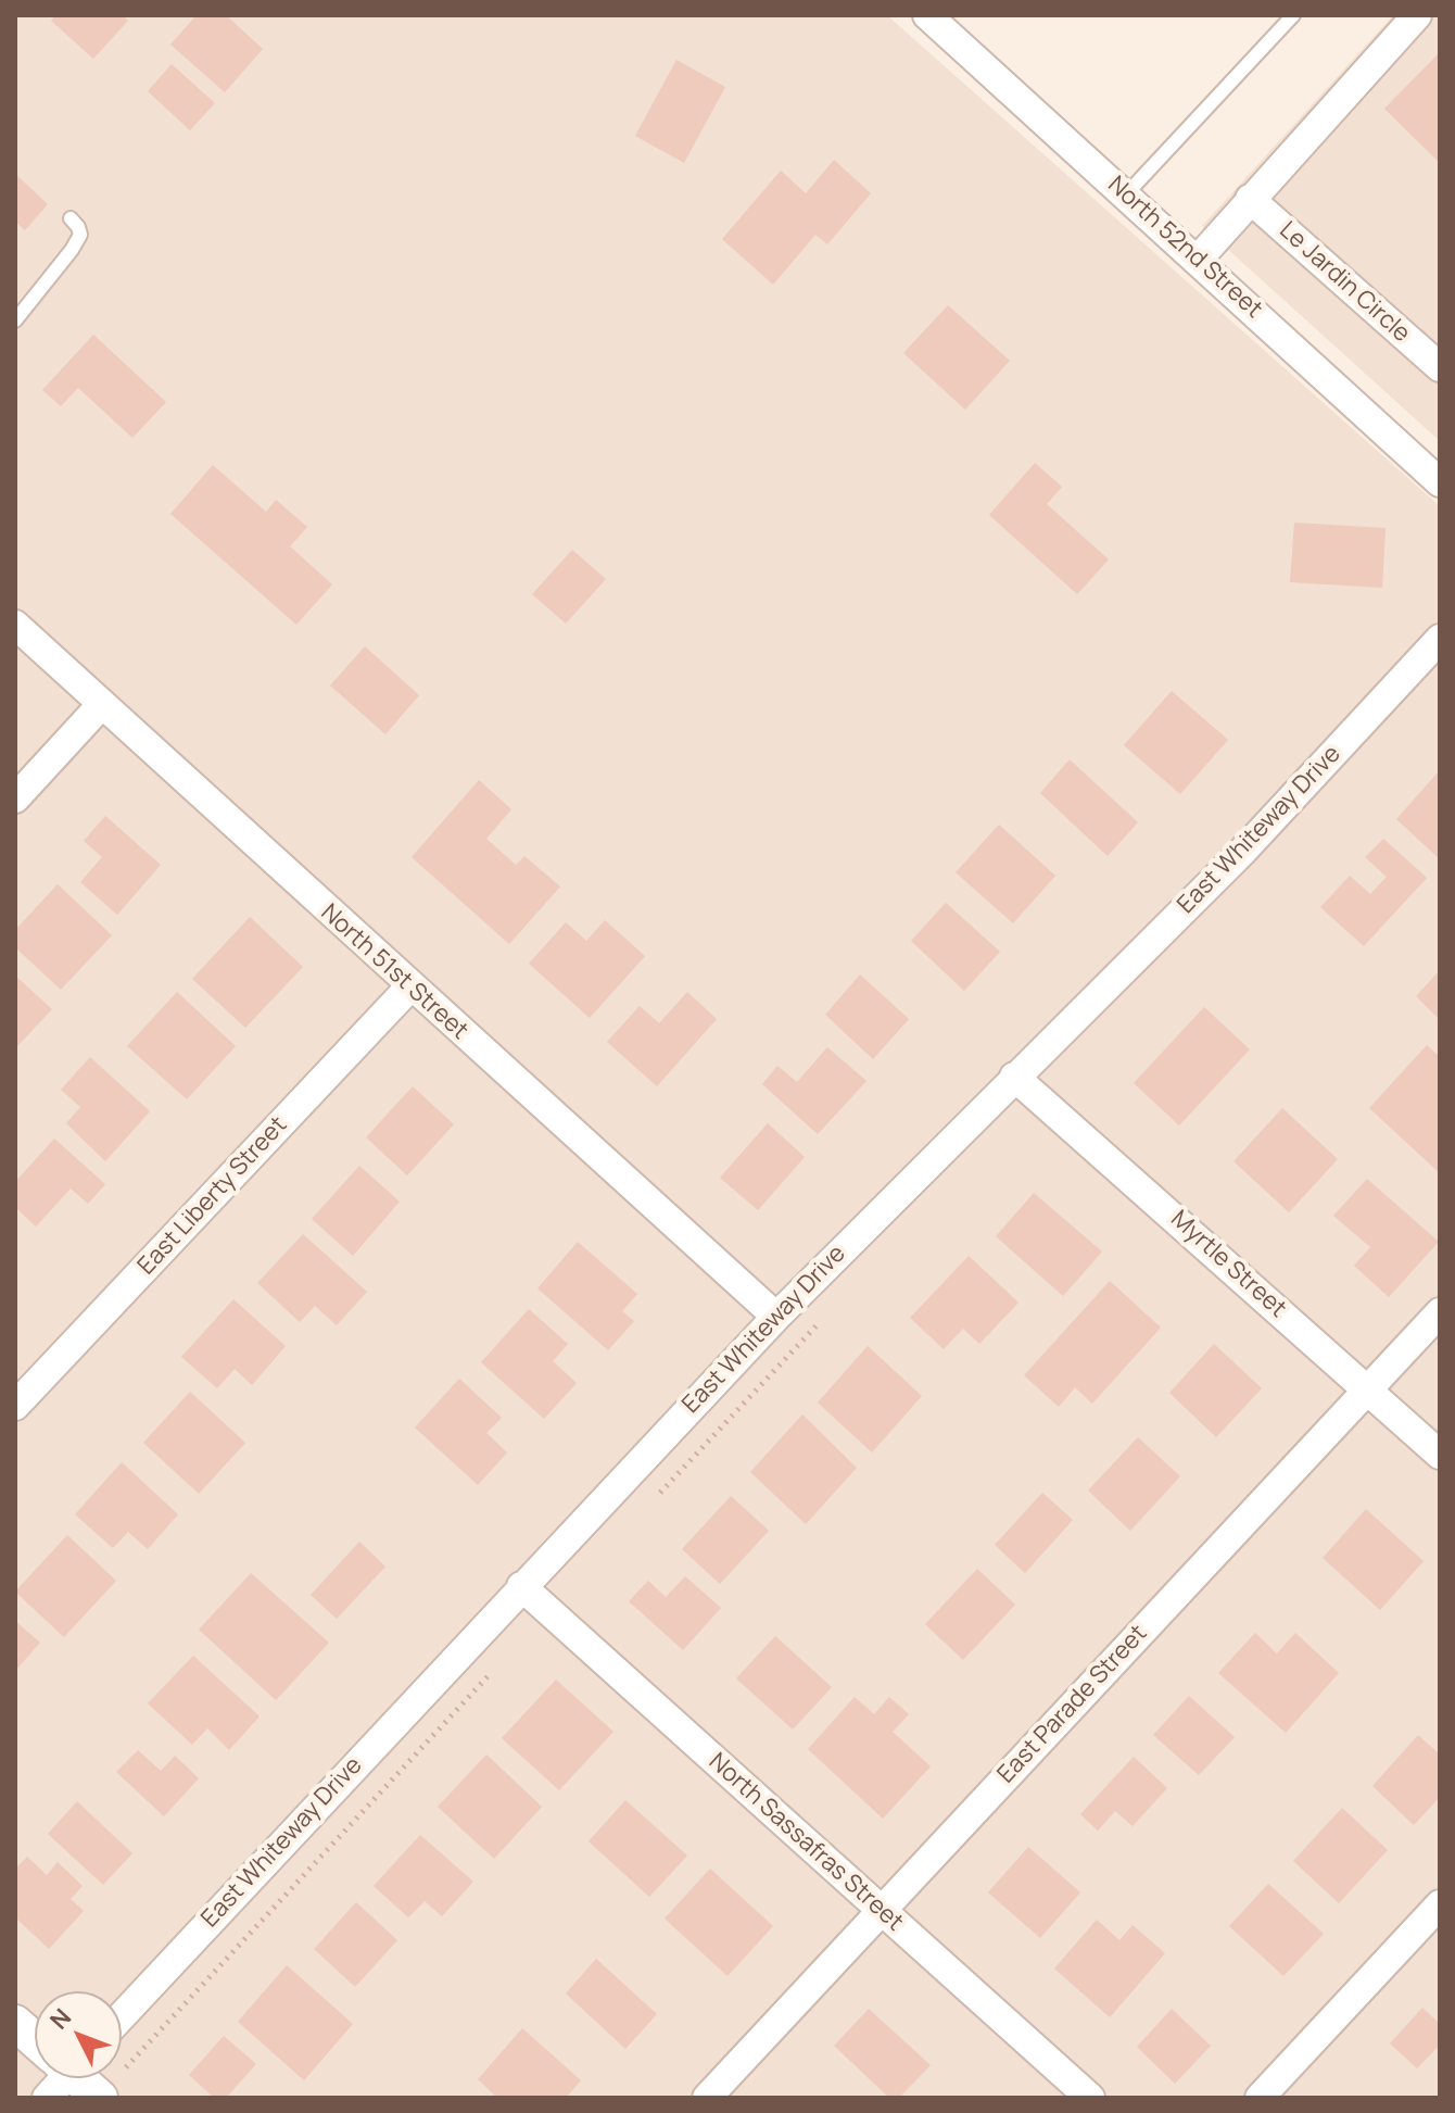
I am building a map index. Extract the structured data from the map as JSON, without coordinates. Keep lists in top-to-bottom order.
{
  "streets": {
    "street": [
      "North 52nd Street",
      "Le Jardin Circle",
      "East Whiteway Drive",
      "North 51st Street",
      "East Liberty Street",
      "Myrtle Street",
      "East Parade Street",
      "North Sassafras Street"
    ]
  },
  "crossings": [
    ["East Whiteway Drive", "North 51st Street"],
    ["East Whiteway Drive", "Myrtle Street"],
    ["East Whiteway Drive", "North Sassafras Street"],
    ["North 51st Street", "East Liberty Street"],
    ["Myrtle Street", "East Parade Street"],
    ["East Parade Street", "North Sassafras Street"]
  ],
  "north": "top left"
}
